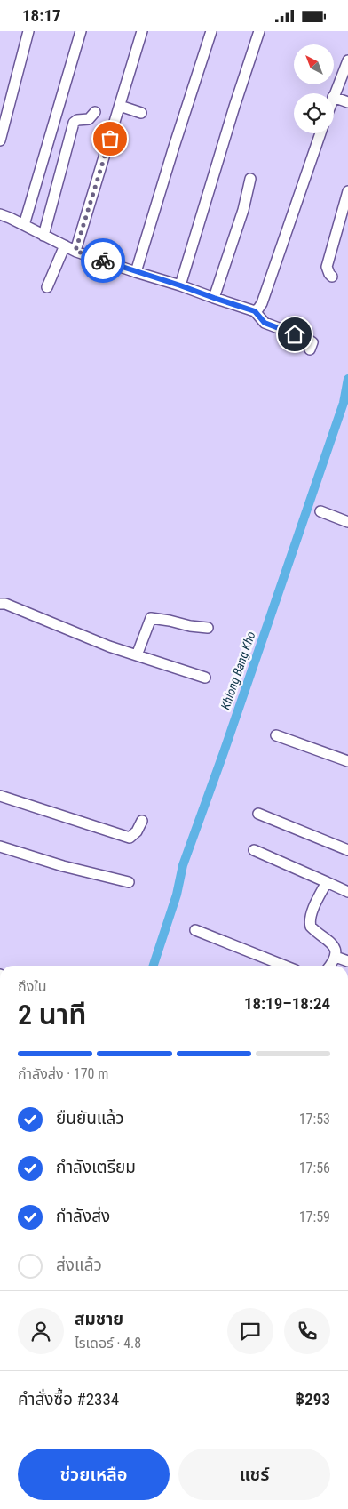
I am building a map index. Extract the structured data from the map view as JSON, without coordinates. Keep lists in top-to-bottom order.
{
  "water": ["Khlong Bang Kho"],
  "north": "top left",
  "page": {
    "status": "18:17",
    "heading": ["2 นาที", "ถึงใน", "18:19–18:24"],
    "panel": [
      "สมชาย",
      "ไรเดอร์ · 4.8",
      "คำสั่งซื้อ #2334",
      "฿293"
    ],
    "bar": "กำลังส่ง · 170 m",
    "list": [
      ["ยืนยันแล้ว", "17:53"],
      ["กำลังเตรียม", "17:56"],
      ["กำลังส่ง", "17:59"],
      "ส่งแล้ว"
    ],
    "buttons": ["ช่วยเหลือ", "แชร์"]
  }
}
